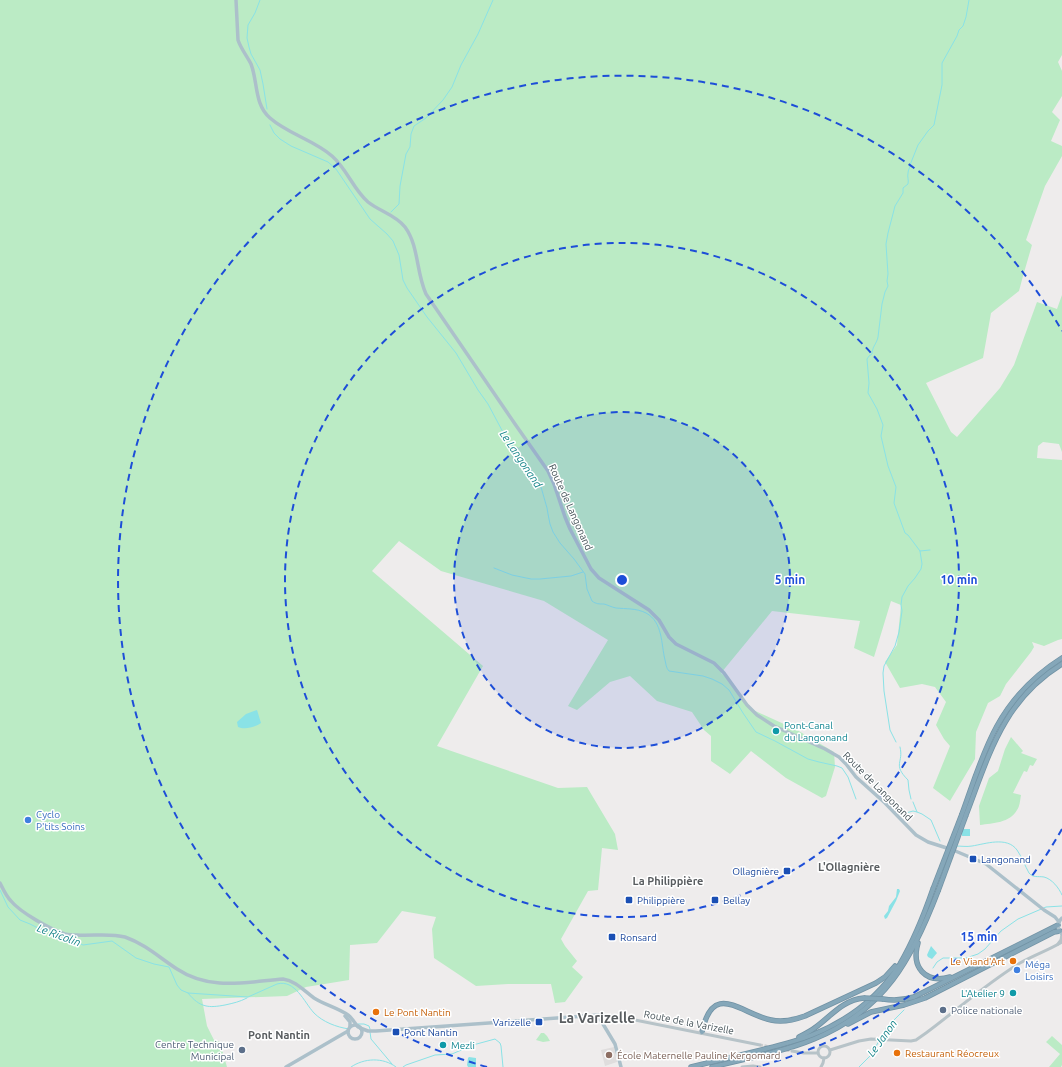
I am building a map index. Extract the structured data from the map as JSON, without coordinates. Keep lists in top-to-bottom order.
{
  "streets": {
    "main road": ["Route de Langonand", "Route de la Varizelle"]
  },
  "districts": [
    "L'Ollagnière",
    "La Philippière",
    "La Varizelle",
    "Pont Nantin"
  ],
  "water": ["Le Langonand", "Le Ricolin", "Le Janon"],
  "places": {
    "other": [
      "Pont-Canal du Langonand",
      "Cyclo P'tits Soins",
      "Le Viand'Art",
      "Méga Loisirs",
      "L'Atelier 9",
      "Police nationale",
      "Le Pont Nantin",
      "Mezli",
      "Centre Technique Municipal",
      "Restaurant Réocreux",
      "École Maternelle Pauline Kergomard"
    ],
    "transit": [
      "Langonand",
      "Ollagnière",
      "Philippière",
      "Bellay",
      "Ronsard",
      "Varizelle",
      "Pont Nantin"
    ]
  },
  "rings": ["5 min", "10 min", "15 min"]
}
